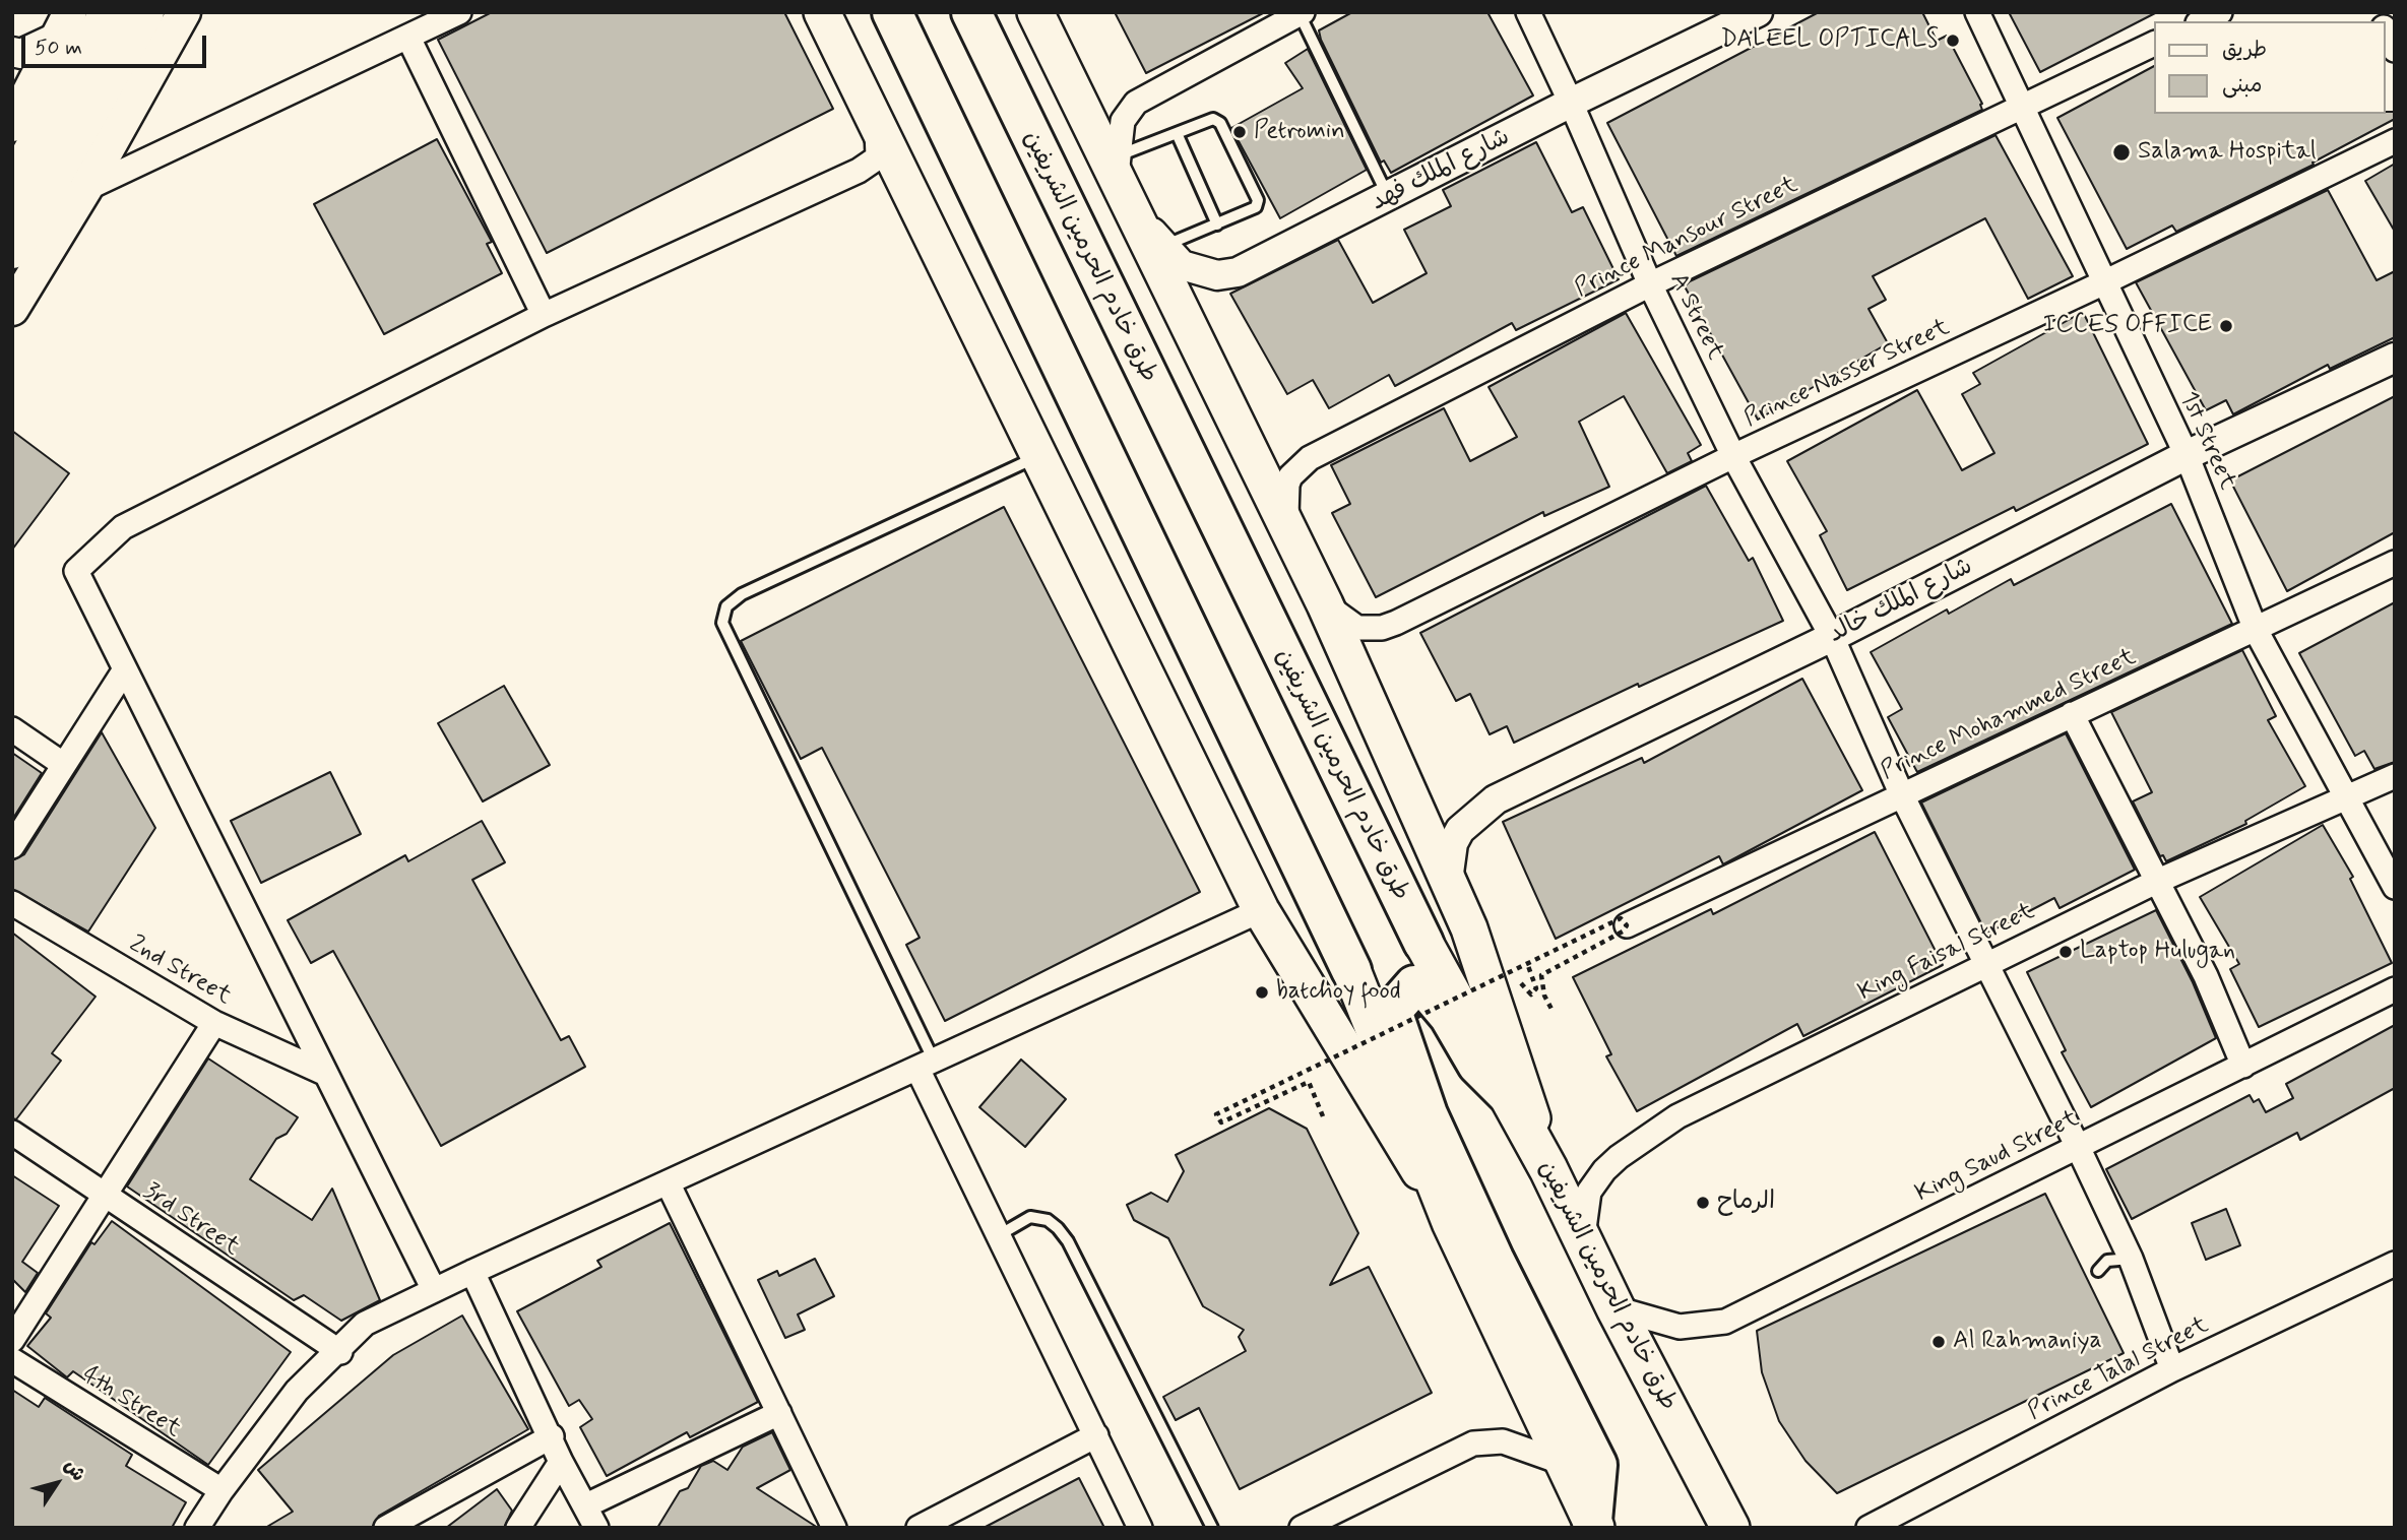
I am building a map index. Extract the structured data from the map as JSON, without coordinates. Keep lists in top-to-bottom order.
{
  "streets": {
    "highway": ["طرق خادم الحرمين الشريفين"],
    "street": [
      "شارع الملك فهد",
      "Prince Mansour Street",
      "A Street",
      "Prince Nasser Street",
      "1st Street",
      "شارع الملك خالد",
      "Prince Mohammed Street",
      "King Faisal Street",
      "2nd Street",
      "King Saud Street",
      "3rd Street",
      "Prince Talal Street",
      "4th Street"
    ]
  },
  "crossings": [
    ["شارع الملك فهد", "A Street"],
    ["Prince Mansour Street", "A Street"],
    ["Prince Mansour Street", "1st Street"],
    ["طرق خادم الحرمين الشريفين", "King Faisal Street"],
    ["طرق خادم الحرمين الشريفين", "King Saud Street"],
    ["A Street", "Prince Nasser Street"],
    ["A Street", "شارع الملك خالد"],
    ["A Street", "Prince Mohammed Street"],
    ["A Street", "King Faisal Street"],
    ["A Street", "King Saud Street"],
    ["A Street", "Prince Talal Street"],
    ["Prince Nasser Street", "1st Street"],
    ["1st Street", "شارع الملك خالد"],
    ["1st Street", "Prince Mohammed Street"],
    ["1st Street", "King Faisal Street"]
  ],
  "places": [
    "DALEEL OPTICALS",
    "Petromin",
    "Salama Hospital",
    "ICCES OFFICE",
    "Laptop Hulugan",
    "batchoy food",
    "الرماح",
    "Al Rahmaniya"
  ],
  "legend": ["طريق", "مبنى"],
  "scale_bar": "50 m",
  "north": "top right"
}
